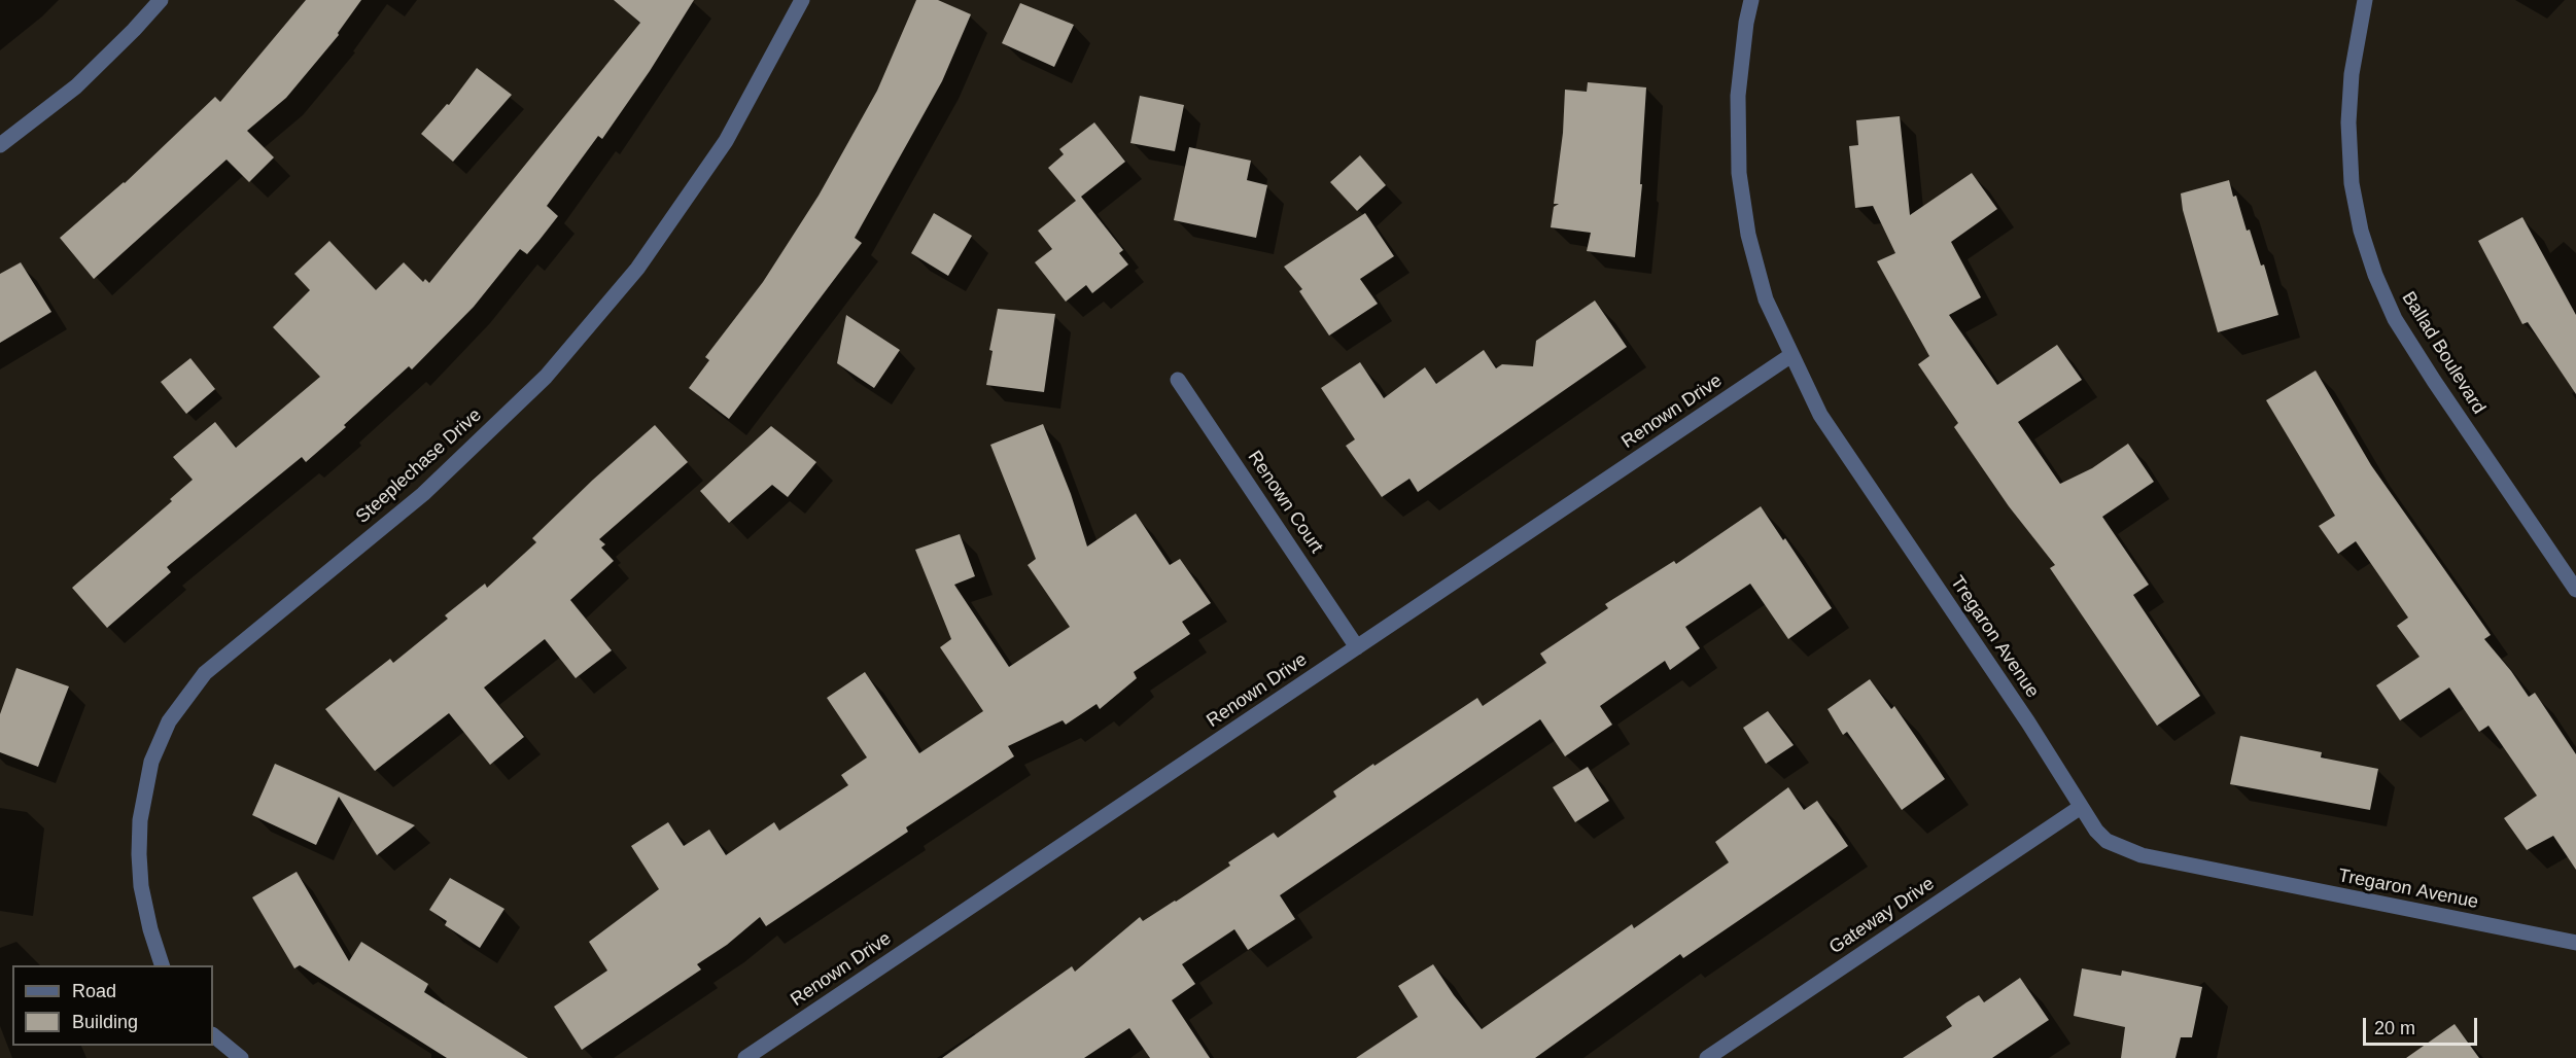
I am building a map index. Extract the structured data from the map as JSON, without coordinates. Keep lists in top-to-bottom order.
{
  "streets": {
    "street": [
      "Ballad Boulevard",
      "Renown Drive",
      "Steeplechase Drive",
      "Renown Court",
      "Tregaron Avenue",
      "Gateway Drive"
    ]
  },
  "crossings": [
    ["Renown Drive", "Renown Court"],
    ["Renown Drive", "Tregaron Avenue"],
    ["Tregaron Avenue", "Gateway Drive"]
  ],
  "legend": ["Road", "Building"],
  "scale_bar": "20 m"
}
